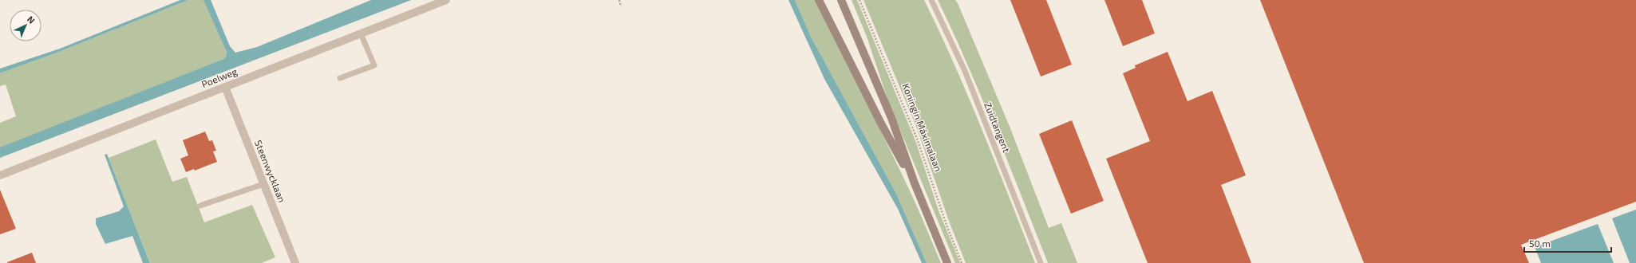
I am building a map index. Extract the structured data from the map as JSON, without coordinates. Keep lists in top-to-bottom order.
{
  "streets": {
    "street": ["Poelweg", "Steenwycklaan"],
    "lane": ["Zuidtangent"],
    "path": ["Koningin Máximalaan"]
  },
  "crossings": [
    ["Poelweg", "Steenwycklaan"]
  ],
  "scale_bar": "50 m",
  "north": "top right"
}
